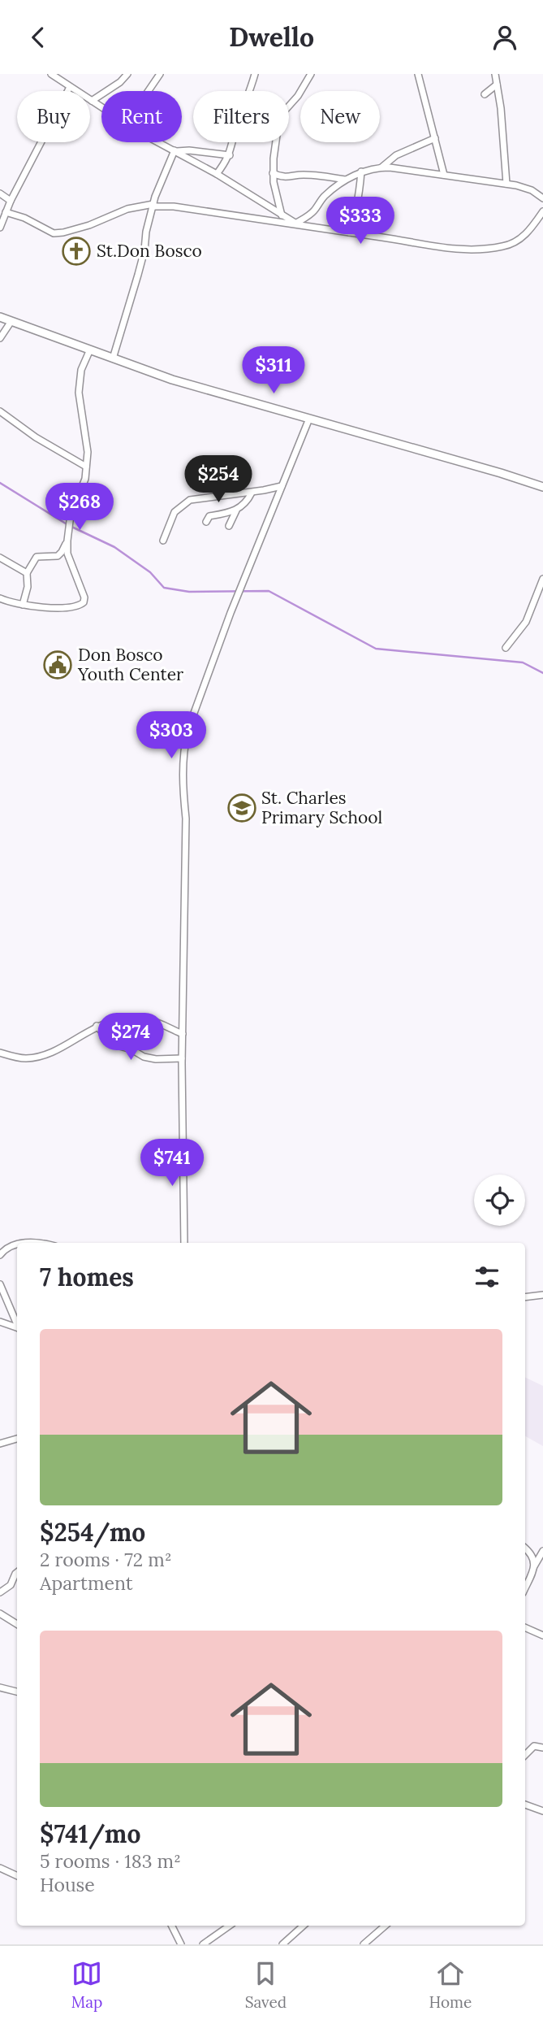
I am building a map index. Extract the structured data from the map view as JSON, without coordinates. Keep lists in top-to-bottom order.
{
  "places": {
    "church": ["St.Don Bosco"],
    "public building": ["Don Bosco Youth Center"],
    "school or university": ["St. Charles Primary School"]
  },
  "page": {
    "header": "Dwello",
    "chip": [
      "Buy",
      "Rent",
      "Filters",
      "New"
    ],
    "price": [
      "$333",
      "$311",
      "$254",
      "$268",
      "$303",
      "$274",
      "$741"
    ],
    "heading": "7 homes",
    "list": [
      {
        "name": "$254/mo",
        "note": "2 rooms · 72 m² · Apartment"
      },
      {
        "name": "$741/mo",
        "note": "5 rooms · 183 m² · House"
      }
    ],
    "tabs": ["Map", "Saved", "Home"]
  }
}
